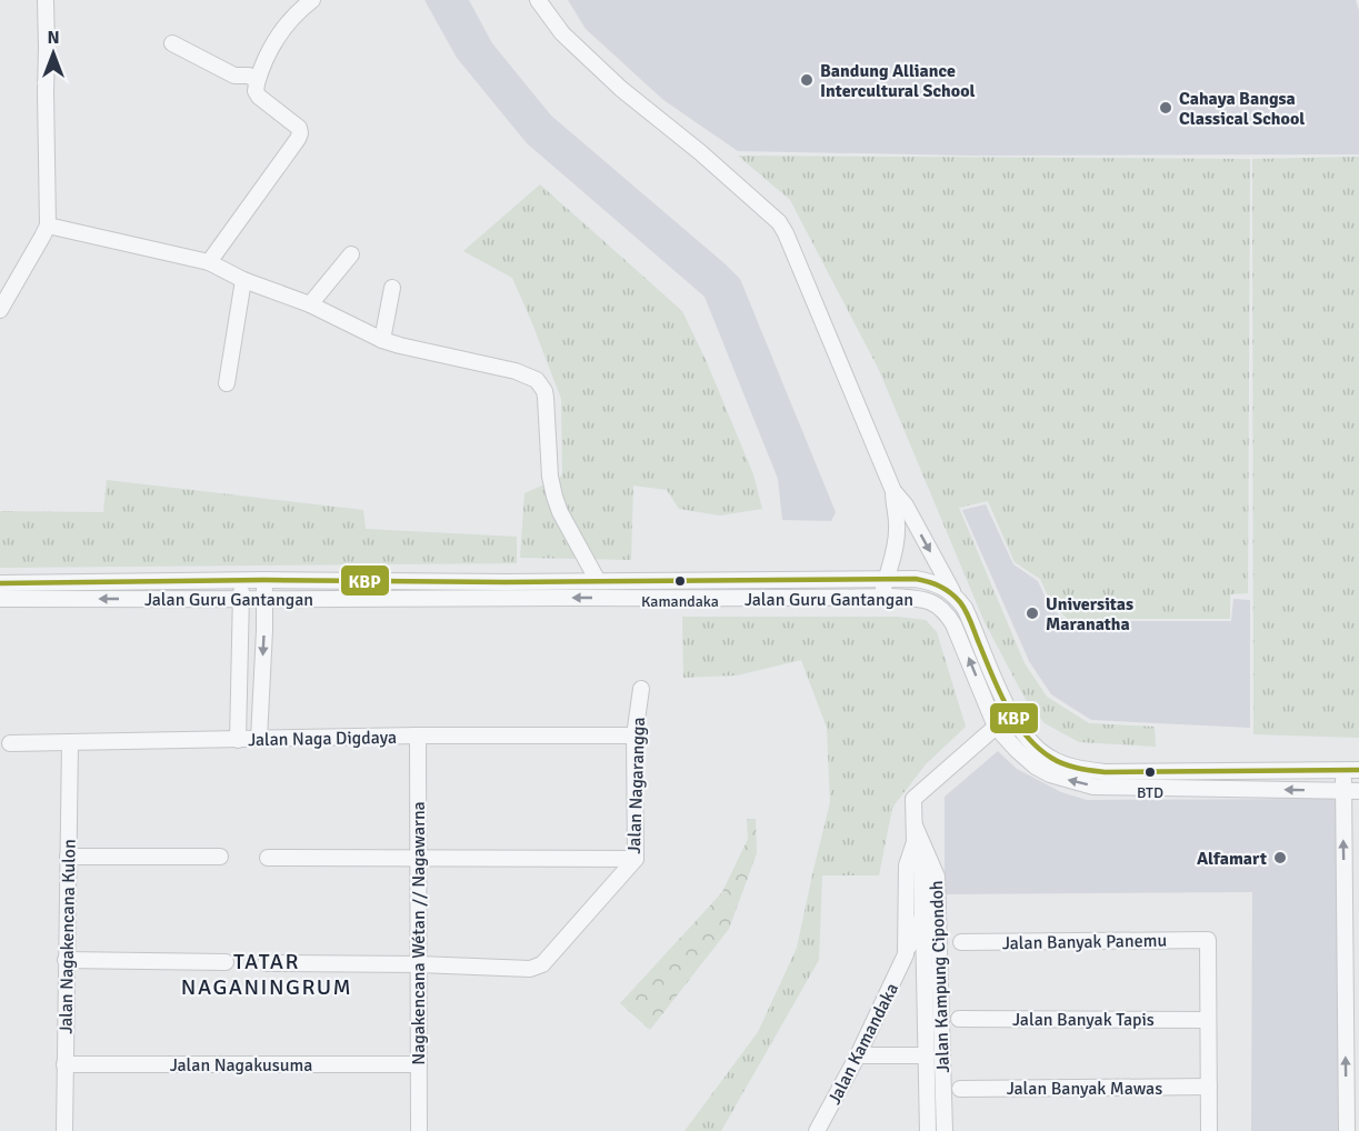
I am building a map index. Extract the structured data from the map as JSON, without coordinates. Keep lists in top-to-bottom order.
{
  "streets": {
    "street": [
      "Jalan Guru Gantangan",
      "Jalan Naga Digdaya",
      "Jalan Nagarangga",
      "Nagakencana Wétan // Nagawarna",
      "Jalan Nagakencana Kulon",
      "Jalan Banyak Panemu",
      "Jalan Kampung Cipondoh",
      "Jalan Banyak Tapis",
      "Jalan Kamandaka",
      "Jalan Nagakusuma",
      "Jalan Banyak Mawas"
    ]
  },
  "crossings": [
    ["Jalan Guru Gantangan", "Jalan Kamandaka"],
    ["Jalan Naga Digdaya", "Jalan Nagarangga"],
    ["Jalan Naga Digdaya", "Nagakencana Wétan // Nagawarna"],
    ["Jalan Naga Digdaya", "Jalan Nagakencana Kulon"],
    ["Jalan Nagarangga", "Nagakencana Wétan // Nagawarna"],
    ["Nagakencana Wétan // Nagawarna", "Jalan Nagakusuma"],
    ["Jalan Nagakencana Kulon", "Jalan Nagakusuma"],
    ["Jalan Banyak Panemu", "Jalan Banyak Tapis"],
    ["Jalan Kampung Cipondoh", "Jalan Kamandaka"]
  ],
  "districts": ["TATAR NAGANINGRUM"],
  "places": [
    "Bandung Alliance Intercultural School",
    "Cahaya Bangsa Classical School",
    "Kamandaka",
    "Universitas Maranatha",
    "BTD",
    "Alfamart"
  ],
  "lines": ["transit line KBP"],
  "north": "top"
}
